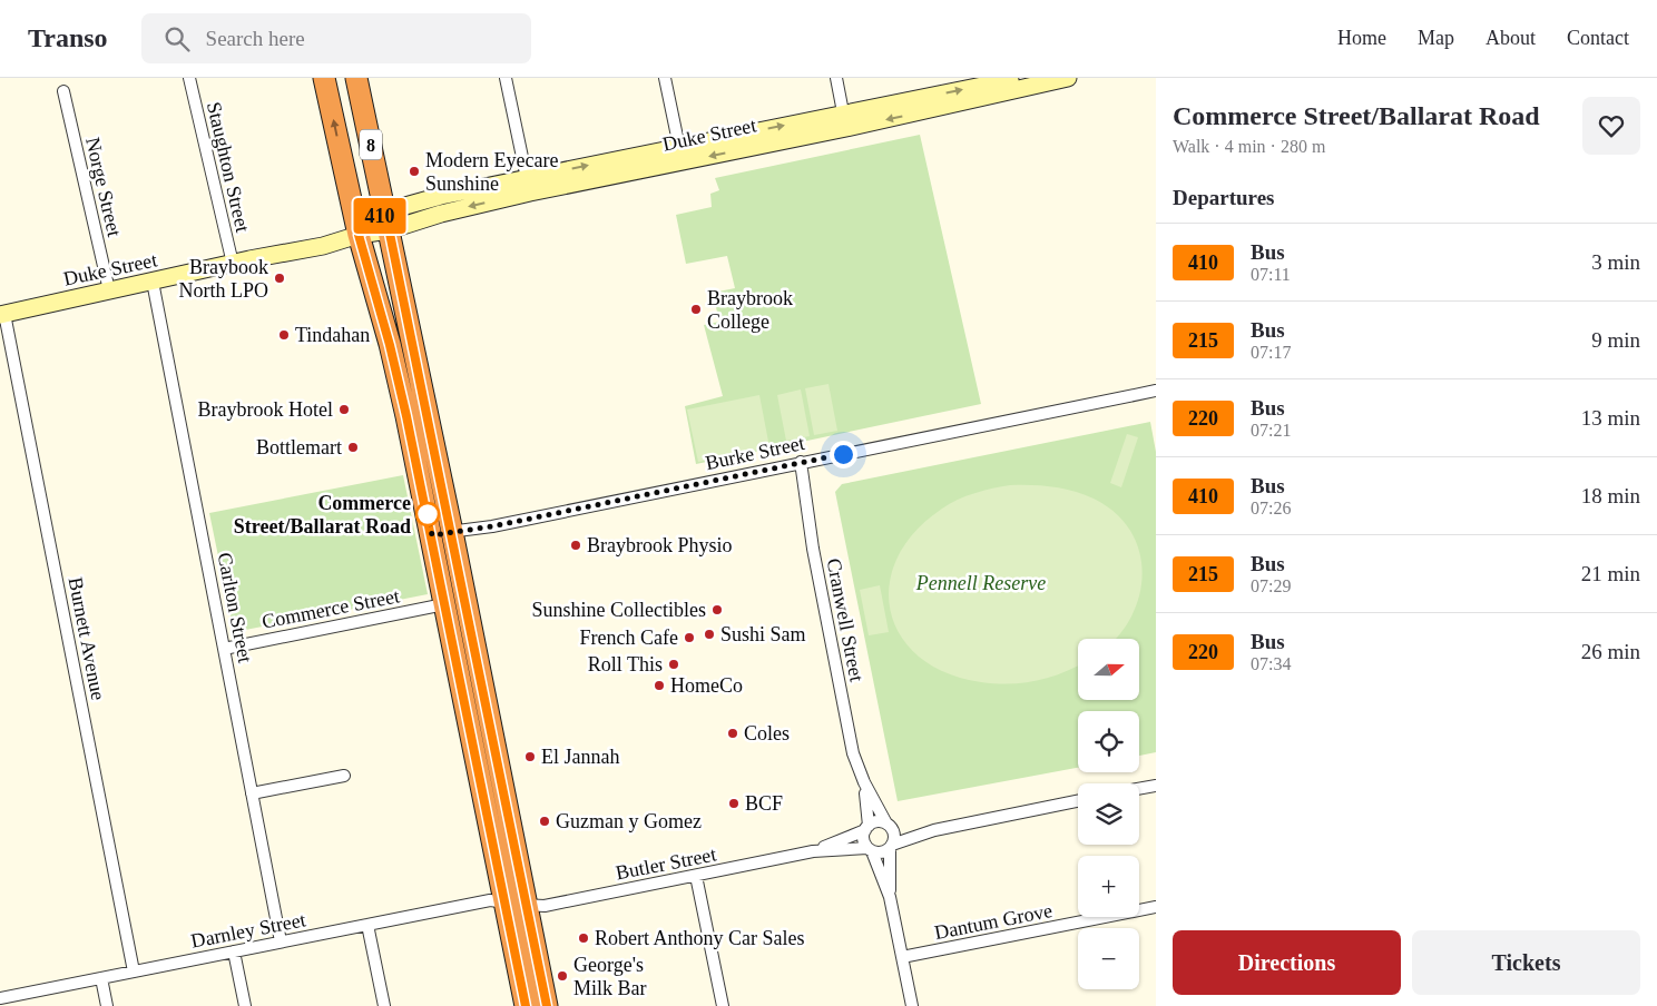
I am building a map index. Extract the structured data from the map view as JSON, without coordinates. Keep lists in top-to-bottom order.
{
  "streets": {
    "highway": ["8"],
    "street": [
      "Duke Street",
      "Staughton Street",
      "Norge Street",
      "Burke Street",
      "Carlton Street",
      "Commerce Street",
      "Cranwell Street",
      "Burnett Avenue",
      "Butler Street",
      "Dantum Grove",
      "Darnley Street"
    ]
  },
  "crossings": [
    ["Duke Street", "8"],
    ["Duke Street", "Staughton Street"],
    ["Duke Street", "Norge Street"],
    ["Duke Street", "Carlton Street"],
    ["Duke Street", "Burnett Avenue"],
    ["8", "Burke Street"],
    ["8", "Commerce Street"],
    ["8", "Butler Street"],
    ["8", "Darnley Street"],
    ["Burke Street", "Cranwell Street"],
    ["Carlton Street", "Commerce Street"],
    ["Carlton Street", "Darnley Street"],
    ["Cranwell Street", "Butler Street"],
    ["Burnett Avenue", "Darnley Street"],
    ["Butler Street", "Darnley Street"]
  ],
  "parks": ["Pennell Reserve"],
  "places": [
    "Modern Eyecare Sunshine",
    "Braybook North LPO",
    "Braybrook College",
    "Tindahan",
    "Braybrook Hotel",
    "Bottlemart",
    "Commerce Street/Ballarat Road",
    "Braybrook Physio",
    "Sunshine Collectibles",
    "Sushi Sam",
    "French Cafe",
    "Roll This",
    "HomeCo",
    "Coles",
    "El Jannah",
    "BCF",
    "Guzman y Gomez",
    "Robert Anthony Car Sales",
    "George's Milk Bar"
  ],
  "lines": ["bus line 410"],
  "north": "right",
  "page": {
    "header": "Transo",
    "search": "Search here",
    "nav": [
      "Home",
      "Map",
      "About",
      "Contact"
    ],
    "on_map": "410",
    "heading": [
      ["Commerce Street/Ballarat Road", "Walk · 4 min · 280 m"],
      "Departures"
    ],
    "list": [
      {
        "mark": "410",
        "name": "Bus",
        "note": "07:11",
        "value": "3 min"
      },
      {
        "mark": "215",
        "name": "Bus",
        "note": "07:17",
        "value": "9 min"
      },
      {
        "mark": "220",
        "name": "Bus",
        "note": "07:21",
        "value": "13 min"
      },
      {
        "mark": "410",
        "name": "Bus",
        "note": "07:26",
        "value": "18 min"
      },
      {
        "mark": "215",
        "name": "Bus",
        "note": "07:29",
        "value": "21 min"
      },
      {
        "mark": "220",
        "name": "Bus",
        "note": "07:34",
        "value": "26 min"
      }
    ],
    "map_buttons": ["+", "−"],
    "buttons": ["Directions", "Tickets"]
  }
}
